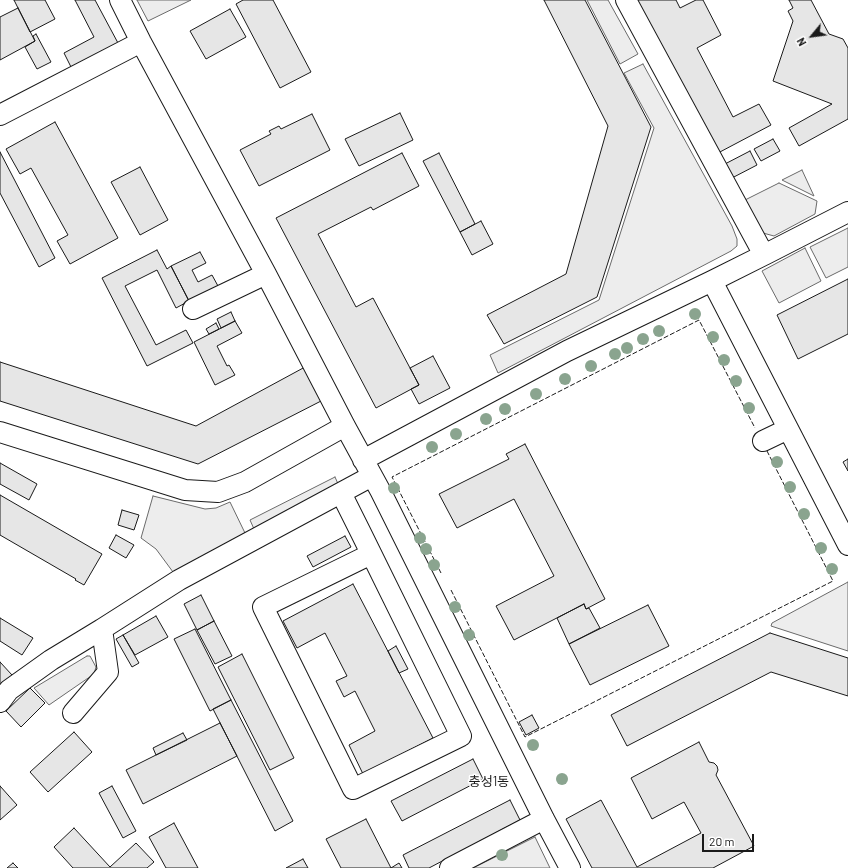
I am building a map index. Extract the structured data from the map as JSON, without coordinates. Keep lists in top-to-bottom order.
{
  "districts": ["충성1동"],
  "scale_bar": "20 m",
  "north": "bottom left"
}
